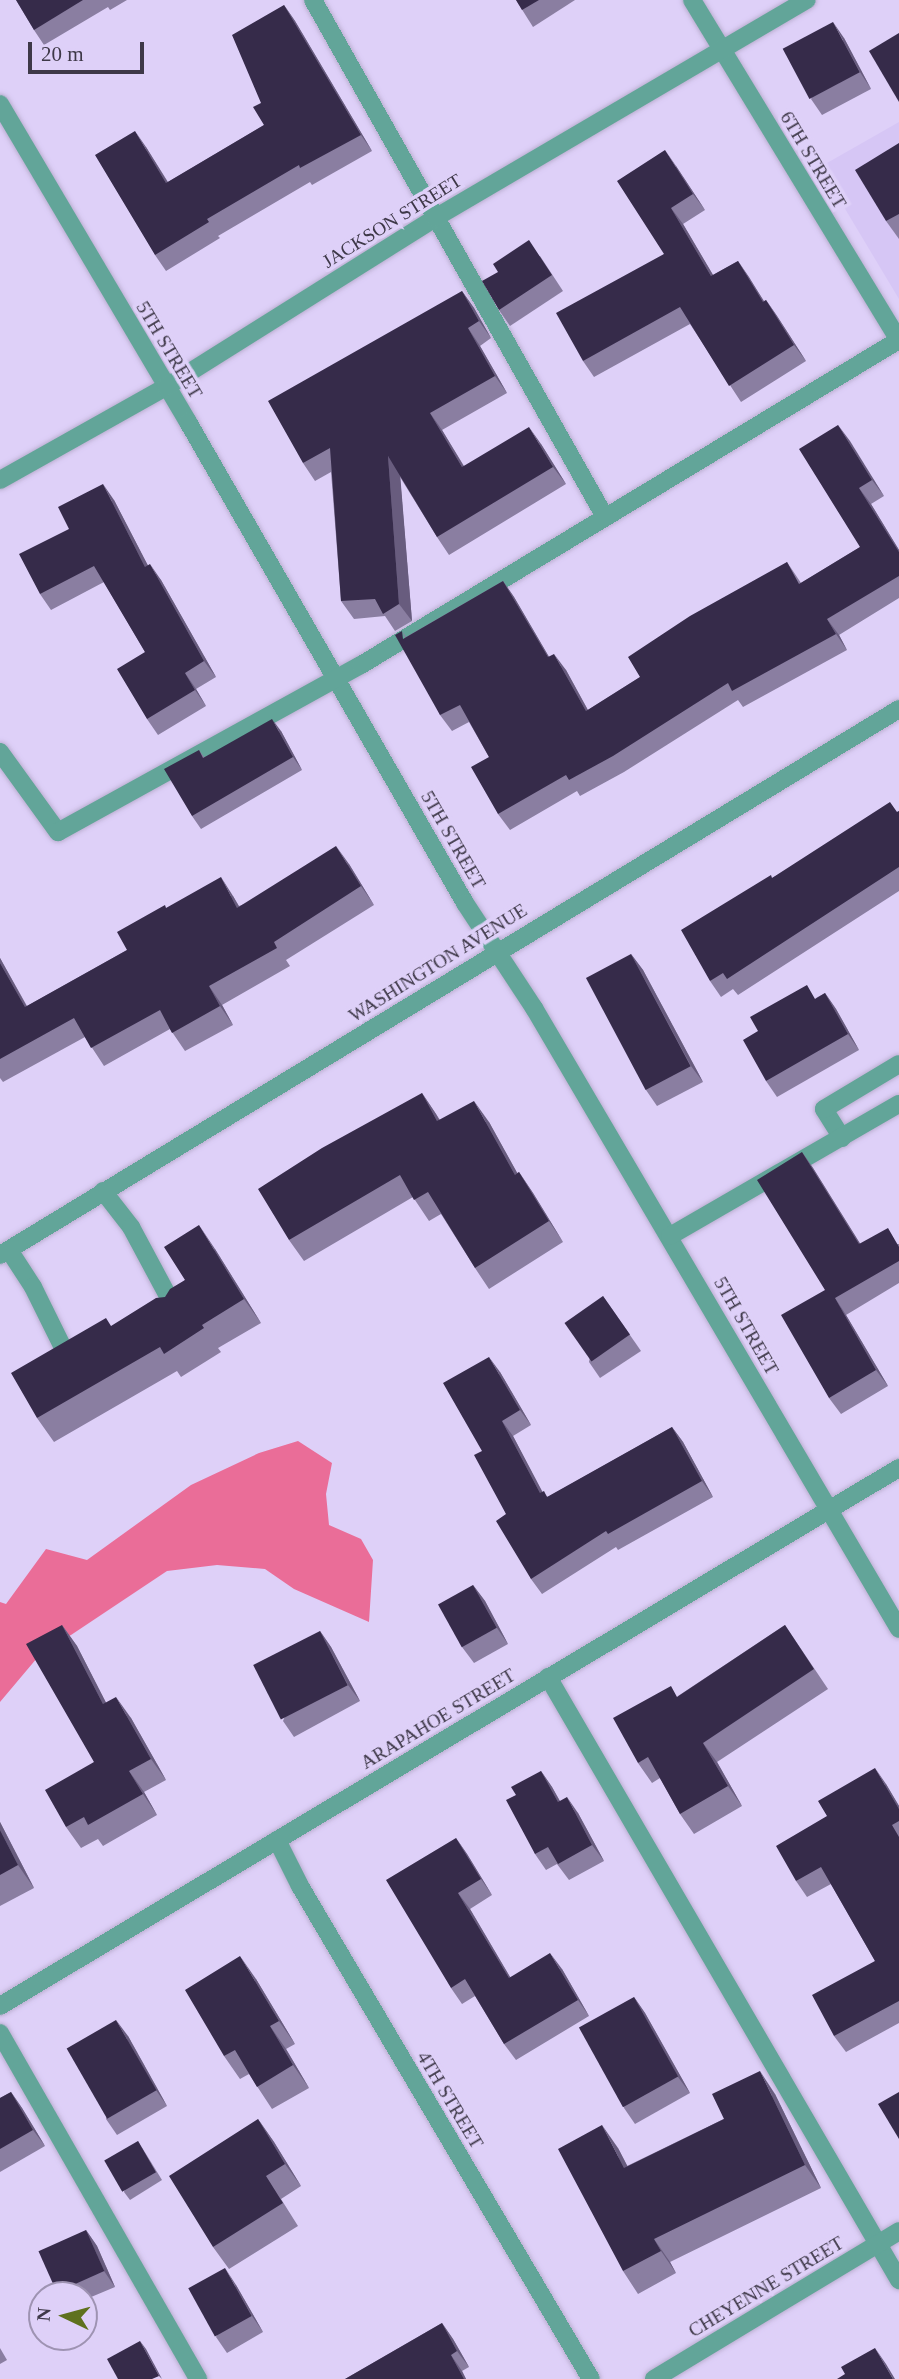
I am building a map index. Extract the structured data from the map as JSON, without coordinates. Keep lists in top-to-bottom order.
{
  "streets": {
    "street": [
      "6TH STREET",
      "JACKSON STREET",
      "5TH STREET",
      "WASHINGTON AVENUE",
      "ARAPAHOE STREET",
      "4TH STREET",
      "CHEYENNE STREET"
    ]
  },
  "crossings": [
    ["6TH STREET", "JACKSON STREET"],
    ["JACKSON STREET", "5TH STREET"],
    ["5TH STREET", "WASHINGTON AVENUE"],
    ["5TH STREET", "ARAPAHOE STREET"],
    ["ARAPAHOE STREET", "4TH STREET"]
  ],
  "scale_bar": "20 m",
  "north": "left"
}
